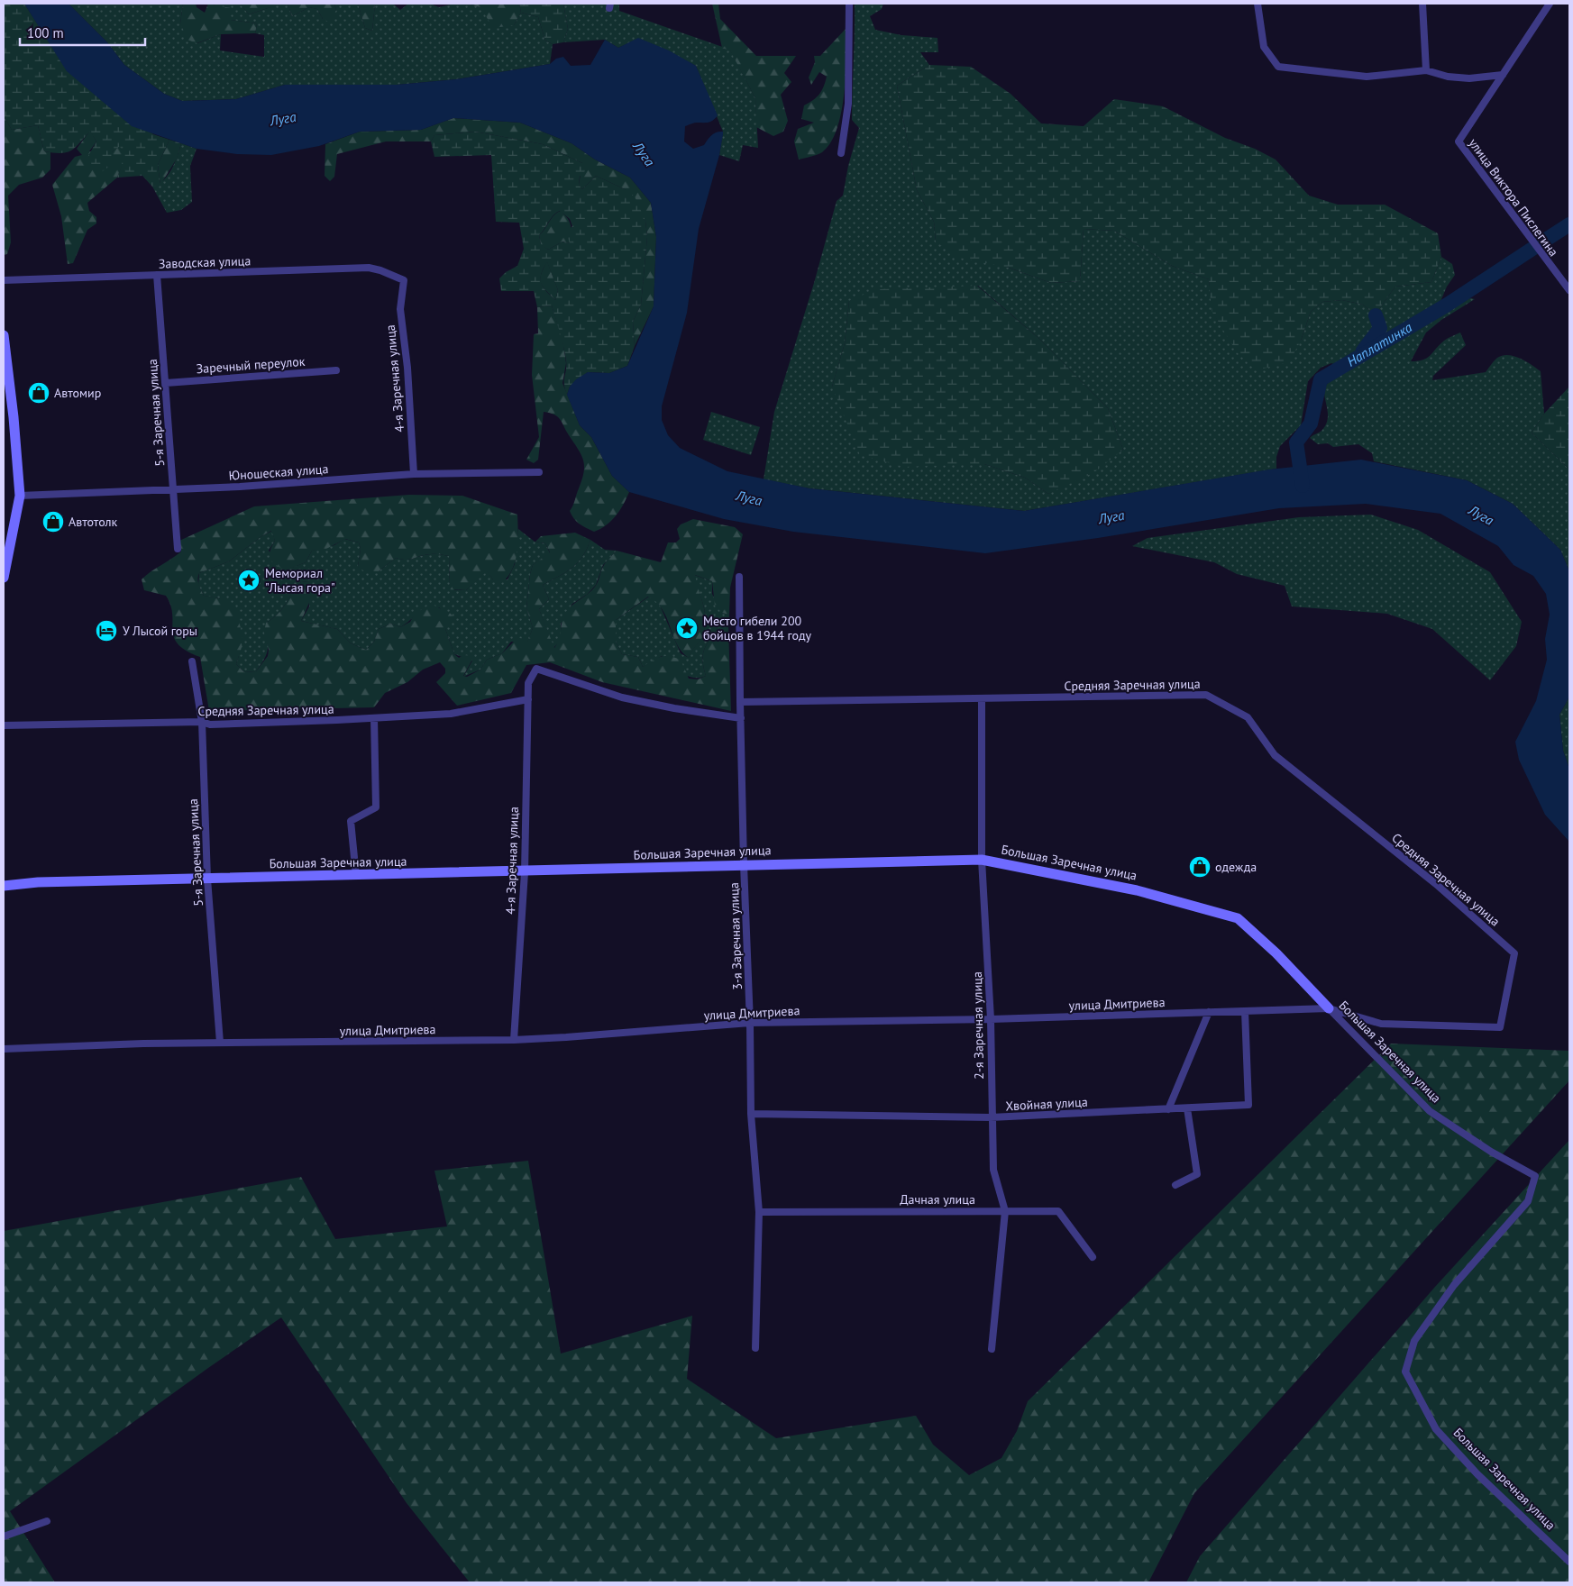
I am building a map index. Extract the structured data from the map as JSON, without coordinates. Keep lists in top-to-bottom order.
{
  "streets": {
    "street": [
      "улица Виктора Пислегина",
      "Заводская улица",
      "Заречный переулок",
      "4-я Заречная улица",
      "5-я Заречная улица",
      "Юношеская улица",
      "Средняя Заречная улица",
      "Большая Заречная улица",
      "3-я Заречная улица",
      "улица Дмитриева",
      "2-я Заречная улица",
      "Хвойная улица",
      "Дачная улица"
    ]
  },
  "crossings": [
    ["Заводская улица", "4-я Заречная улица"],
    ["Заводская улица", "5-я Заречная улица"],
    ["Заречный переулок", "5-я Заречная улица"],
    ["4-я Заречная улица", "Юношеская улица"],
    ["4-я Заречная улица", "Средняя Заречная улица"],
    ["4-я Заречная улица", "Большая Заречная улица"],
    ["4-я Заречная улица", "3-я Заречная улица"],
    ["4-я Заречная улица", "улица Дмитриева"],
    ["5-я Заречная улица", "Юношеская улица"],
    ["5-я Заречная улица", "Средняя Заречная улица"],
    ["5-я Заречная улица", "Большая Заречная улица"],
    ["5-я Заречная улица", "улица Дмитриева"],
    ["Средняя Заречная улица", "3-я Заречная улица"],
    ["Средняя Заречная улица", "улица Дмитриева"],
    ["Средняя Заречная улица", "2-я Заречная улица"],
    ["Большая Заречная улица", "3-я Заречная улица"],
    ["Большая Заречная улица", "улица Дмитриева"],
    ["Большая Заречная улица", "2-я Заречная улица"],
    ["3-я Заречная улица", "улица Дмитриева"],
    ["3-я Заречная улица", "Хвойная улица"],
    ["3-я Заречная улица", "Дачная улица"],
    ["улица Дмитриева", "2-я Заречная улица"],
    ["улица Дмитриева", "Хвойная улица"],
    ["2-я Заречная улица", "Хвойная улица"],
    ["2-я Заречная улица", "Дачная улица"]
  ],
  "water": ["Луга", "Наплатинка"],
  "places": {
    "shop": ["Автомир", "Автотолк", "одежда"],
    "place": ["Мемориал \"Лысая гора\"", "Место гибели 200 бойцов в 1944 году"],
    "hotel": ["У Лысой горы"]
  },
  "scale_bar": "100 m"
}
